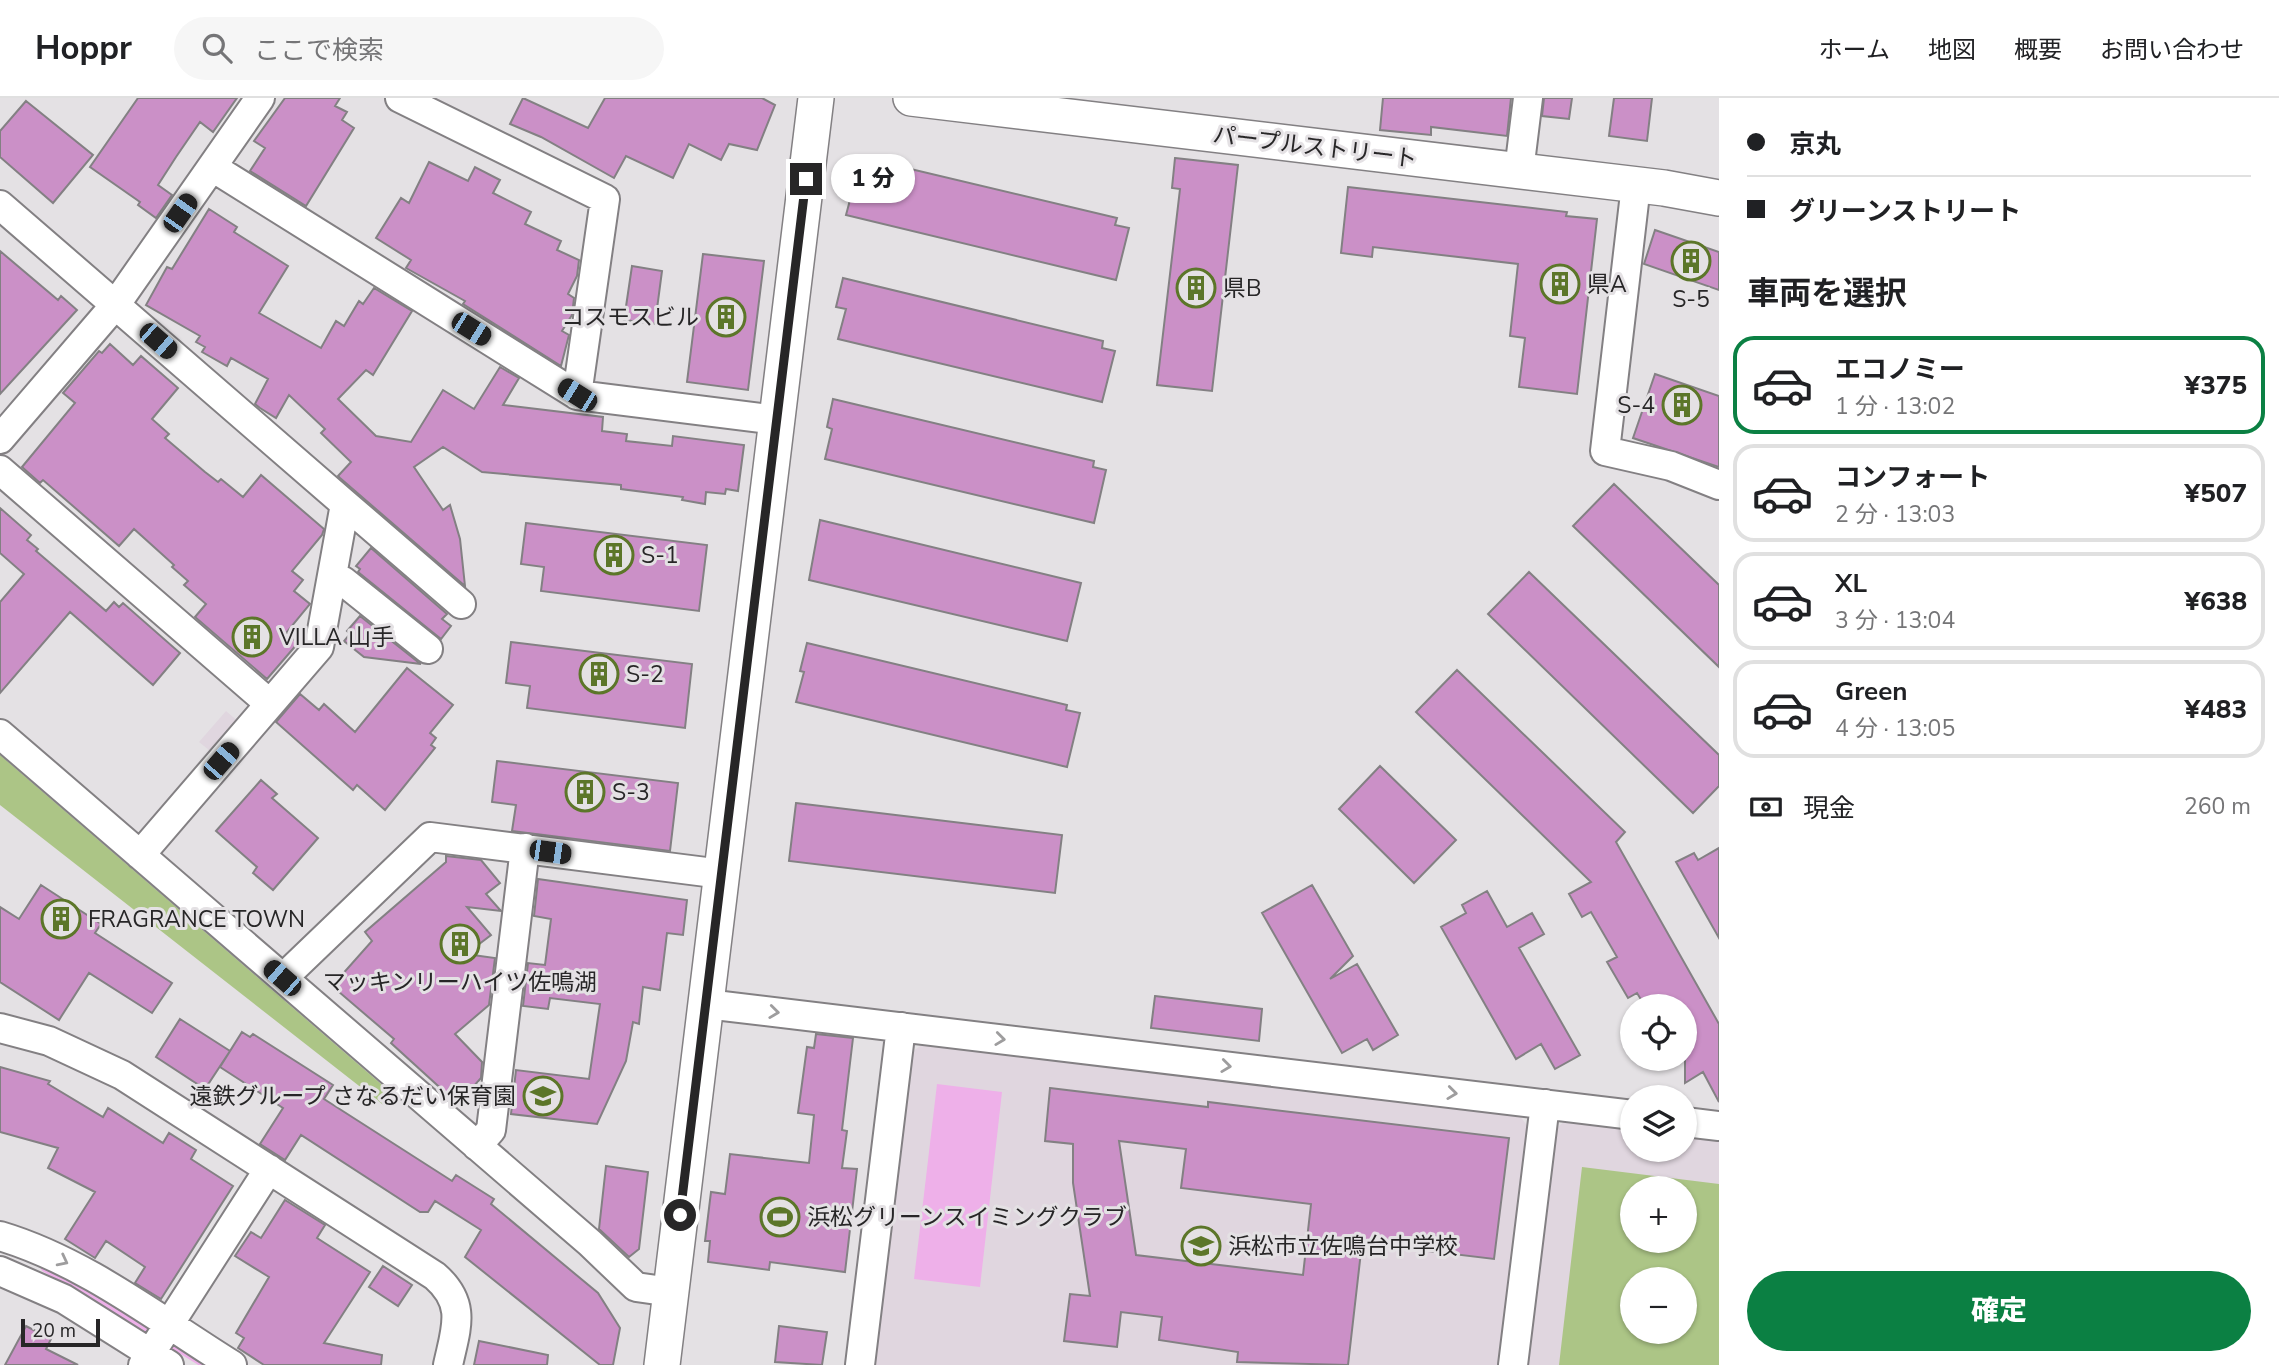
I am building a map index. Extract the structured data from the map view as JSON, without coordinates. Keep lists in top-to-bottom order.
{
  "streets": {
    "street": ["パープルストリート"]
  },
  "places": {
    "building": [
      "S-5",
      "県A",
      "県B",
      "コスモスビル",
      "S-4",
      "S-1",
      "VILLA 山手",
      "S-2",
      "S-3",
      "FRAGRANCE TOWN",
      "マッキンリーハイツ佐鳴湖"
    ],
    "school or university": ["遠鉄グループ さなるだい保育園", "浜松市立佐鳴台中学校"],
    "sports": ["浜松グリーンスイミングクラブ"]
  },
  "scale_bar": "20 m",
  "page": {
    "header": "Hoppr",
    "search": "ここで検索",
    "nav": [
      "ホーム",
      "地図",
      "概要",
      "お問い合わせ"
    ],
    "banner": ["京丸", "グリーンストリート"],
    "bubble": "1 分",
    "heading": "車両を選択",
    "list": [
      {
        "name": "エコノミー",
        "note": "1 分 · 13:02",
        "value": "¥375"
      },
      {
        "name": "コンフォート",
        "note": "2 分 · 13:03",
        "value": "¥507"
      },
      {
        "name": "XL",
        "note": "3 分 · 13:04",
        "value": "¥638"
      },
      {
        "name": "Green",
        "note": "4 分 · 13:05",
        "value": "¥483"
      }
    ],
    "pay": ["現金", "260 m"],
    "map_buttons": ["+", "−"],
    "buttons": "確定",
    "scale": "20 m"
  }
}
